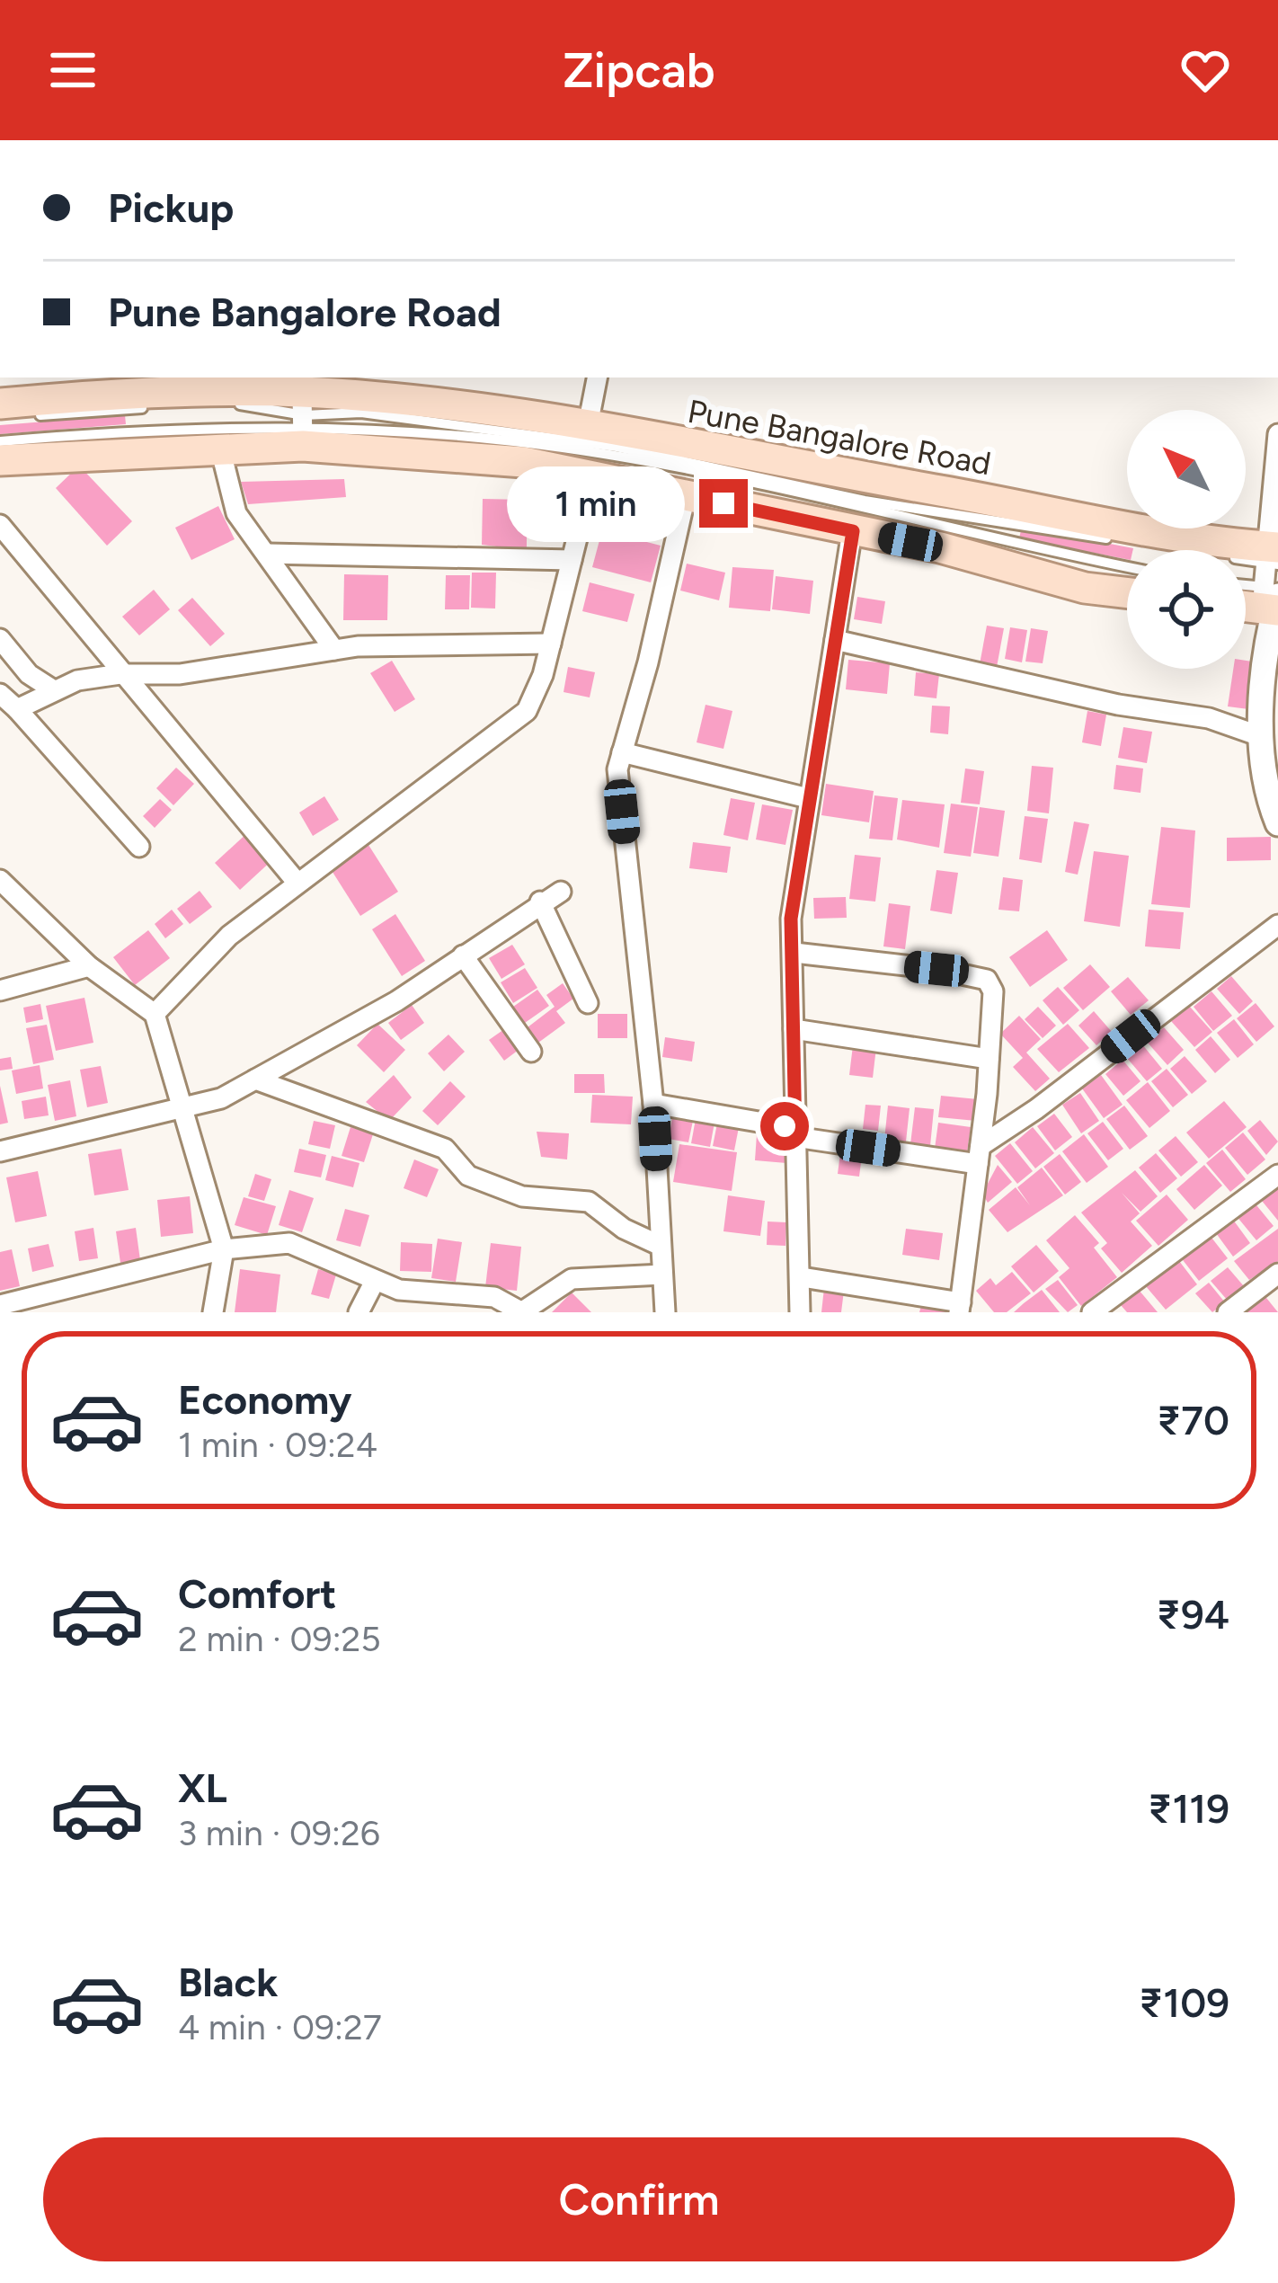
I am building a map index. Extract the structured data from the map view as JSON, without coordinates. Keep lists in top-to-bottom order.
{
  "streets": {
    "main road": ["Pune Bangalore Road"]
  },
  "north": "top left",
  "page": {
    "header": "Zipcab",
    "banner": ["Pickup", "Pune Bangalore Road"],
    "bubble": "1 min",
    "list": [
      {
        "name": "Economy",
        "note": "1 min · 09:24",
        "value": "₹70"
      },
      {
        "name": "Comfort",
        "note": "2 min · 09:25",
        "value": "₹94"
      },
      {
        "name": "XL",
        "note": "3 min · 09:26",
        "value": "₹119"
      },
      {
        "name": "Black",
        "note": "4 min · 09:27",
        "value": "₹109"
      }
    ],
    "buttons": "Confirm"
  }
}
